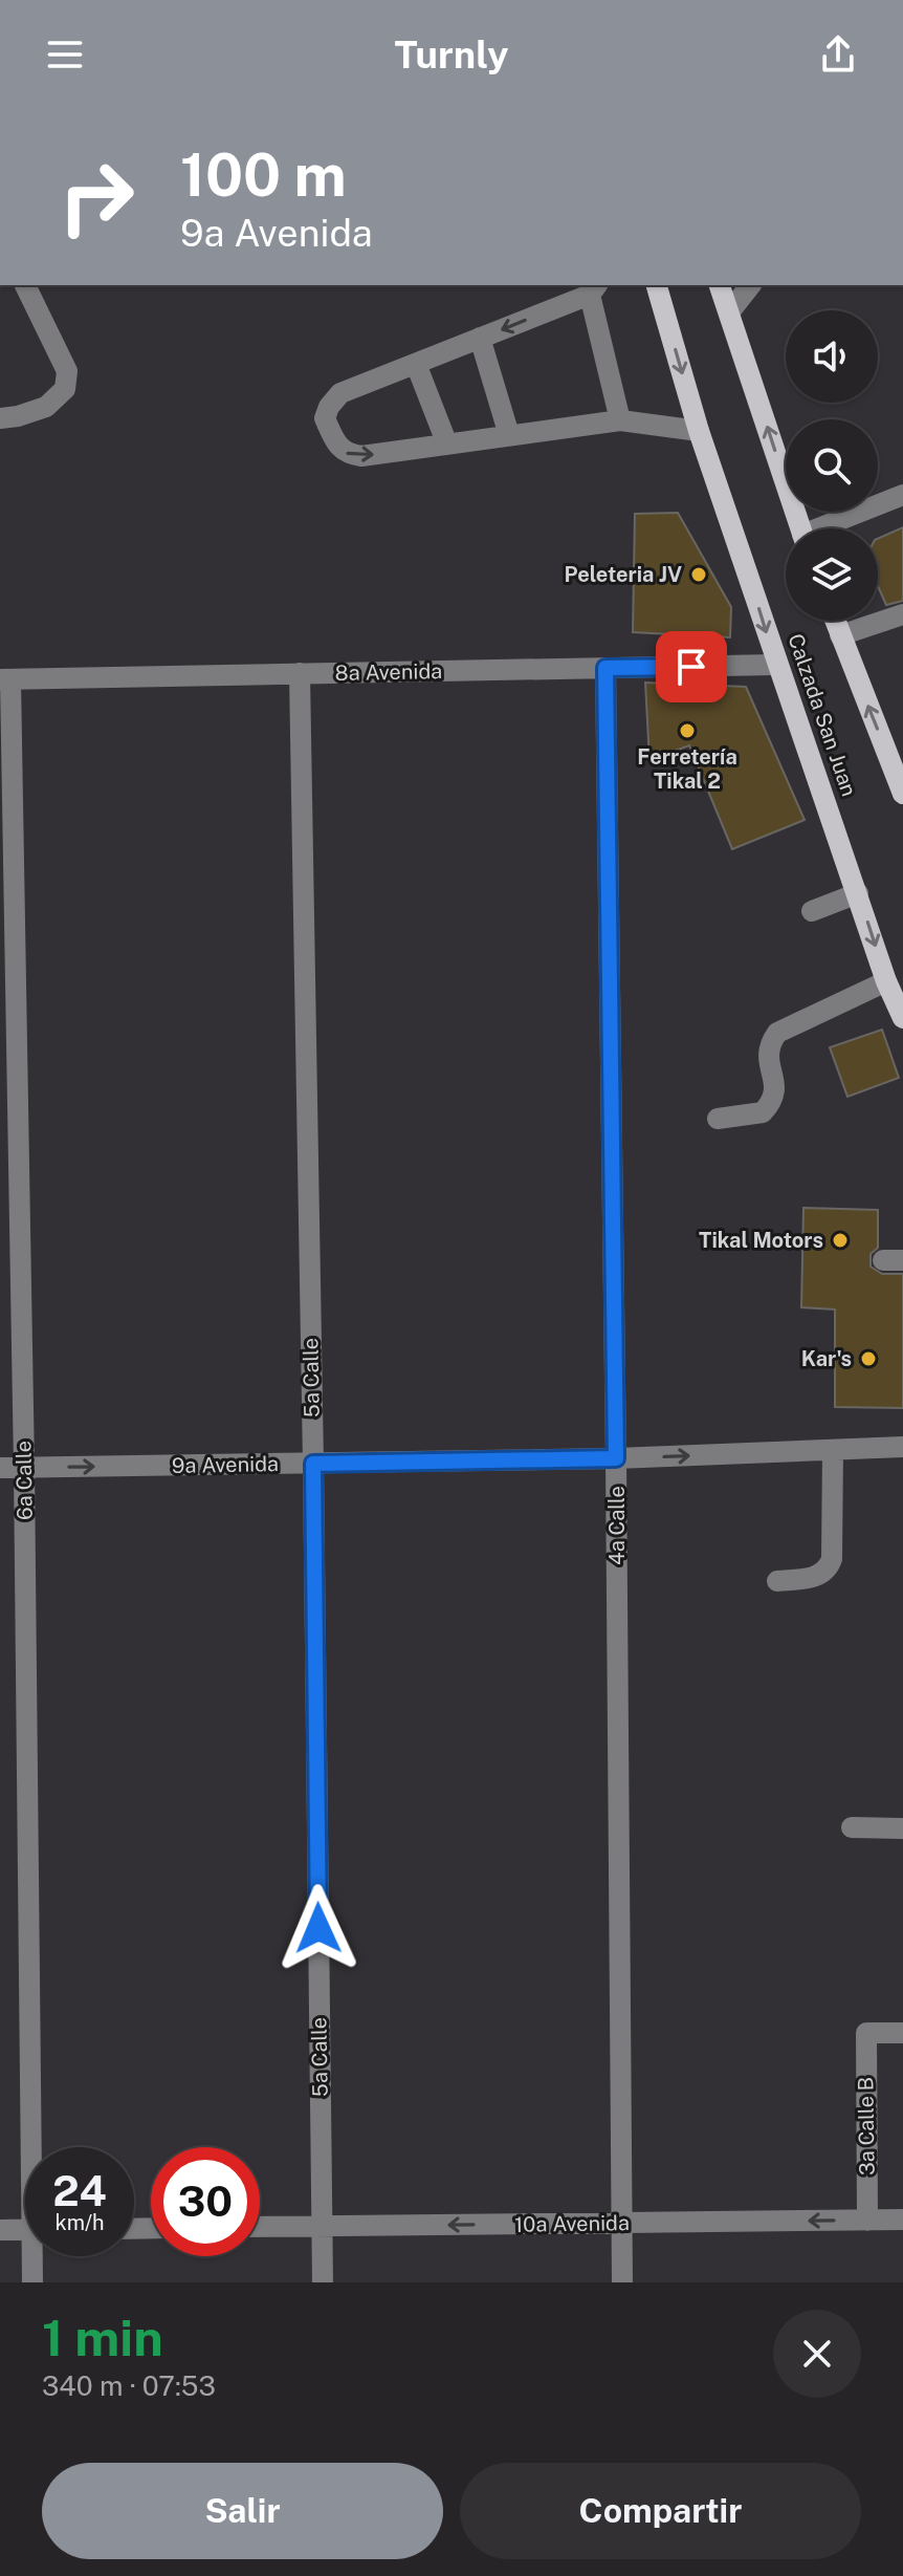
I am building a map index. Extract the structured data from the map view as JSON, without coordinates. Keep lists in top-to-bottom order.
{
  "streets": {
    "main road": ["Calzada San Juan"],
    "street": [
      "8a Avenida",
      "5a Calle",
      "9a Avenida",
      "6a Calle",
      "4a Calle",
      "3a Calle B",
      "10a Avenida"
    ]
  },
  "crossings": [
    ["8a Avenida", "Calzada San Juan"],
    ["8a Avenida", "5a Calle"],
    ["8a Avenida", "6a Calle"],
    ["8a Avenida", "4a Calle"],
    ["5a Calle", "9a Avenida"],
    ["5a Calle", "10a Avenida"],
    ["9a Avenida", "6a Calle"],
    ["9a Avenida", "4a Calle"],
    ["4a Calle", "10a Avenida"],
    ["3a Calle B", "10a Avenida"]
  ],
  "one_way": ["9a Avenida", "10a Avenida"],
  "places": [
    "Peleteria JV",
    "Ferretería Tikal 2",
    "Tikal Motors",
    "Kar's"
  ],
  "page": {
    "header": "Turnly",
    "turn": ["100 m", "9a Avenida"],
    "speed": "24 km/h",
    "limit": "30",
    "heading": ["1 min", "340 m · 07:53"],
    "buttons": ["Salir", "Compartir"]
  }
}
